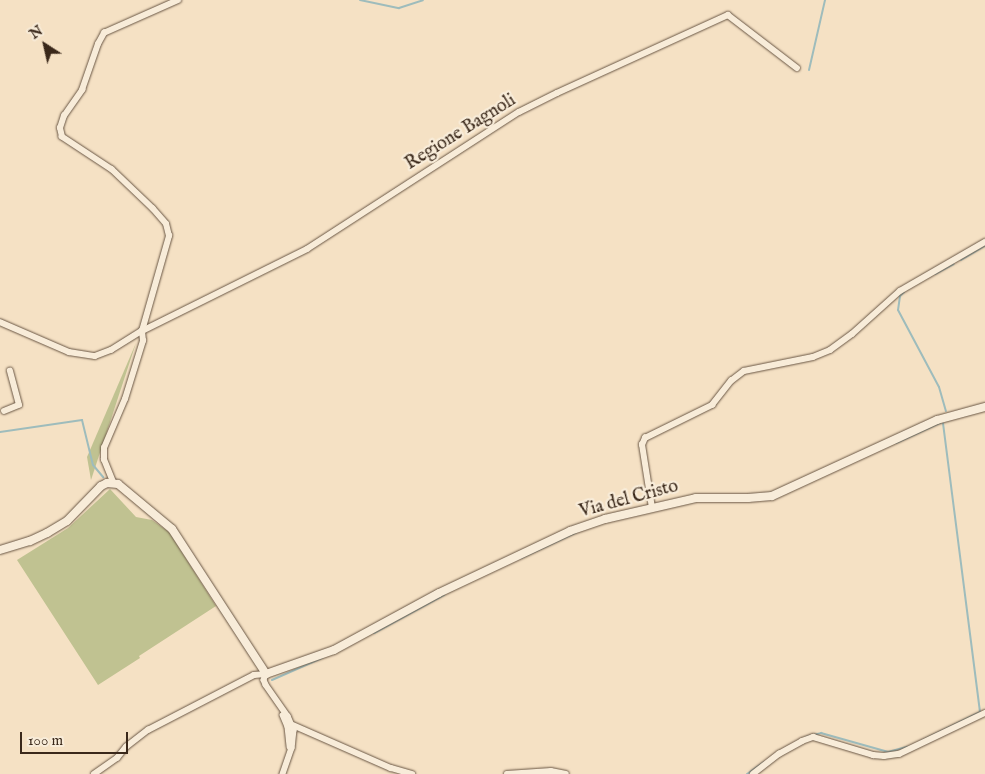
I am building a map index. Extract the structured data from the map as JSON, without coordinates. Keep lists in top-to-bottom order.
{
  "streets": {
    "street": ["Regione Bagnoli", "Via del Cristo"]
  },
  "scale_bar": "100 m",
  "north": "top left"
}
